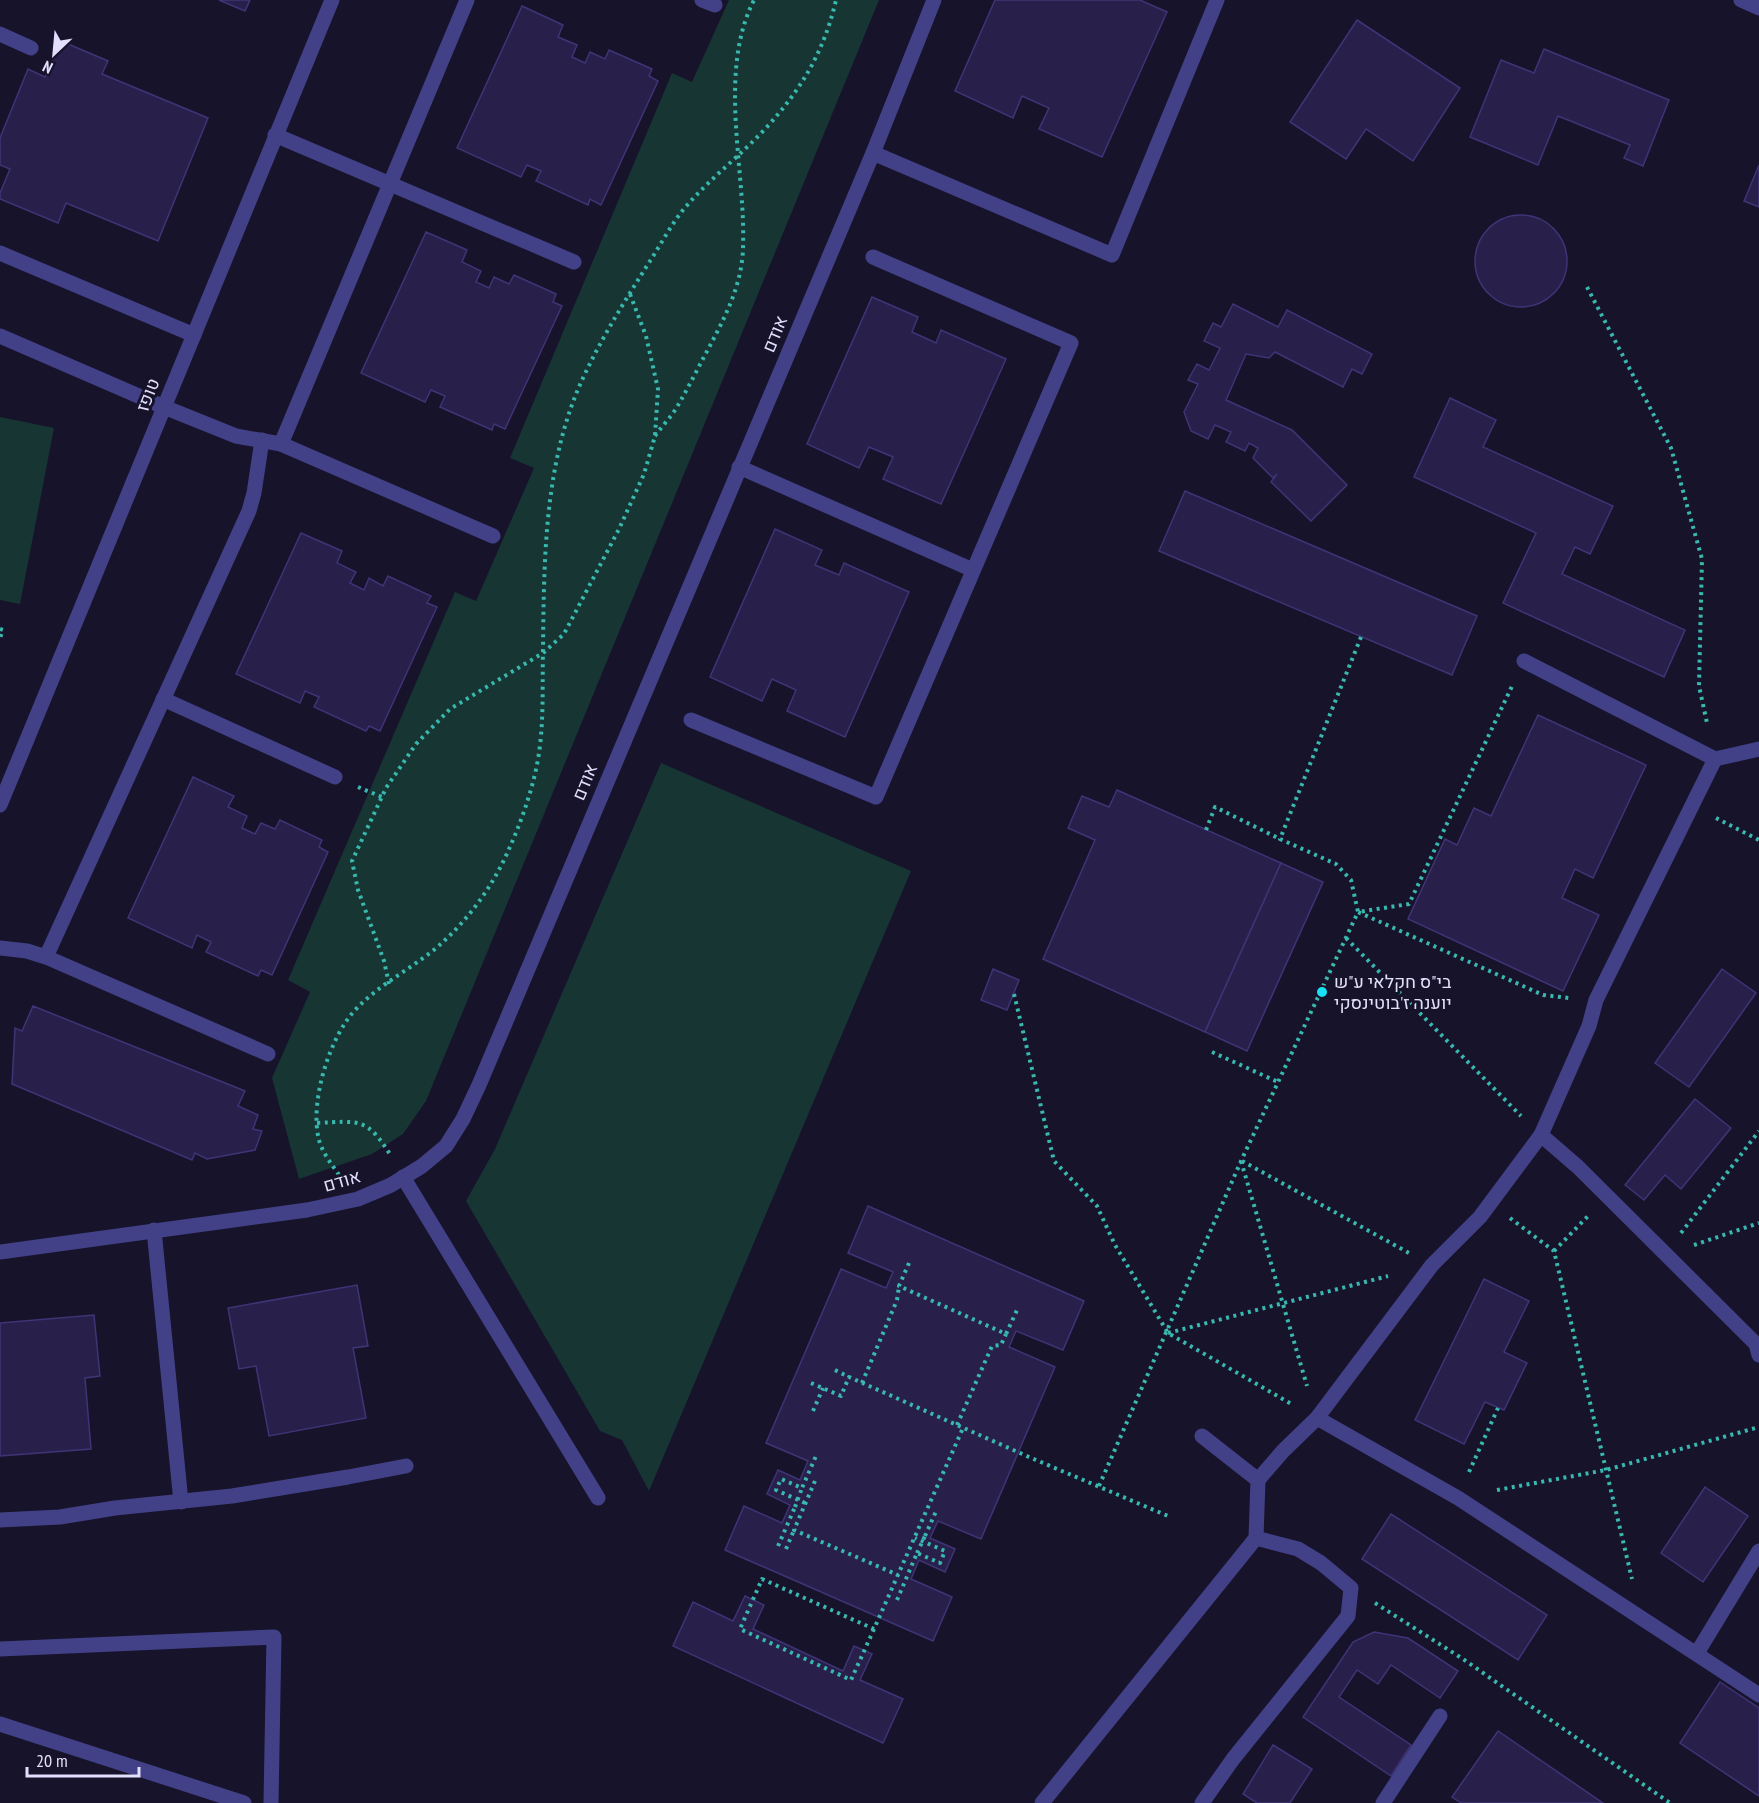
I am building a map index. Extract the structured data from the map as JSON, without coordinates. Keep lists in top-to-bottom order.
{
  "streets": {
    "street": ["אודם", "טופז"]
  },
  "places": ["בי\"ס חקלאי ע\"ש יוענה ז'בוטינסקי"],
  "scale_bar": "20 m",
  "north": "bottom left"
}
